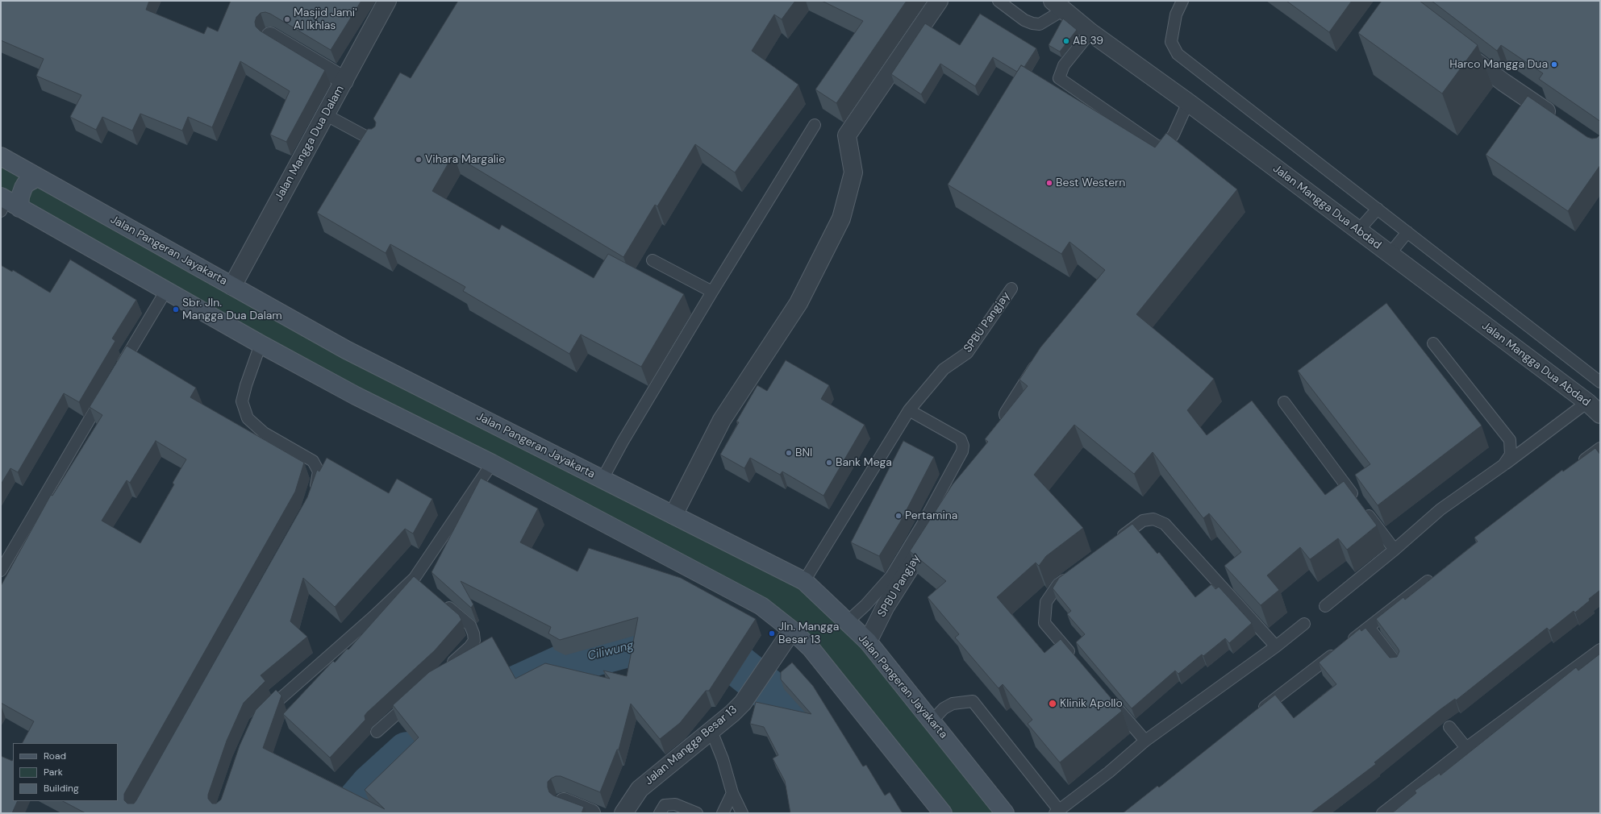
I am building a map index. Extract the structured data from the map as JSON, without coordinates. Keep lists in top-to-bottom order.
{
  "streets": {
    "main road": ["Jalan Pangeran Jayakarta"],
    "street": [
      "Jalan Mangga Dua Dalam",
      "Jalan Mangga Dua Abdad",
      "SPBU Pangjay",
      "Jalan Mangga Besar 13"
    ]
  },
  "crossings": [
    ["Jalan Mangga Dua Dalam", "Jalan Pangeran Jayakarta"],
    ["Jalan Pangeran Jayakarta", "SPBU Pangjay"]
  ],
  "water": ["Ciliwung"],
  "places": [
    "Masjid Jami' Al Ikhlas",
    "AB 39",
    "Harco Mangga Dua",
    "Vihara Margalie",
    "Best Western",
    "Sbr. Jln. Mangga Dua Dalam",
    "BNI",
    "Bank Mega",
    "Pertamina",
    "Jln. Mangga Besar 13",
    "Klinik Apollo"
  ],
  "legend": ["Road", "Park", "Building"]
}
